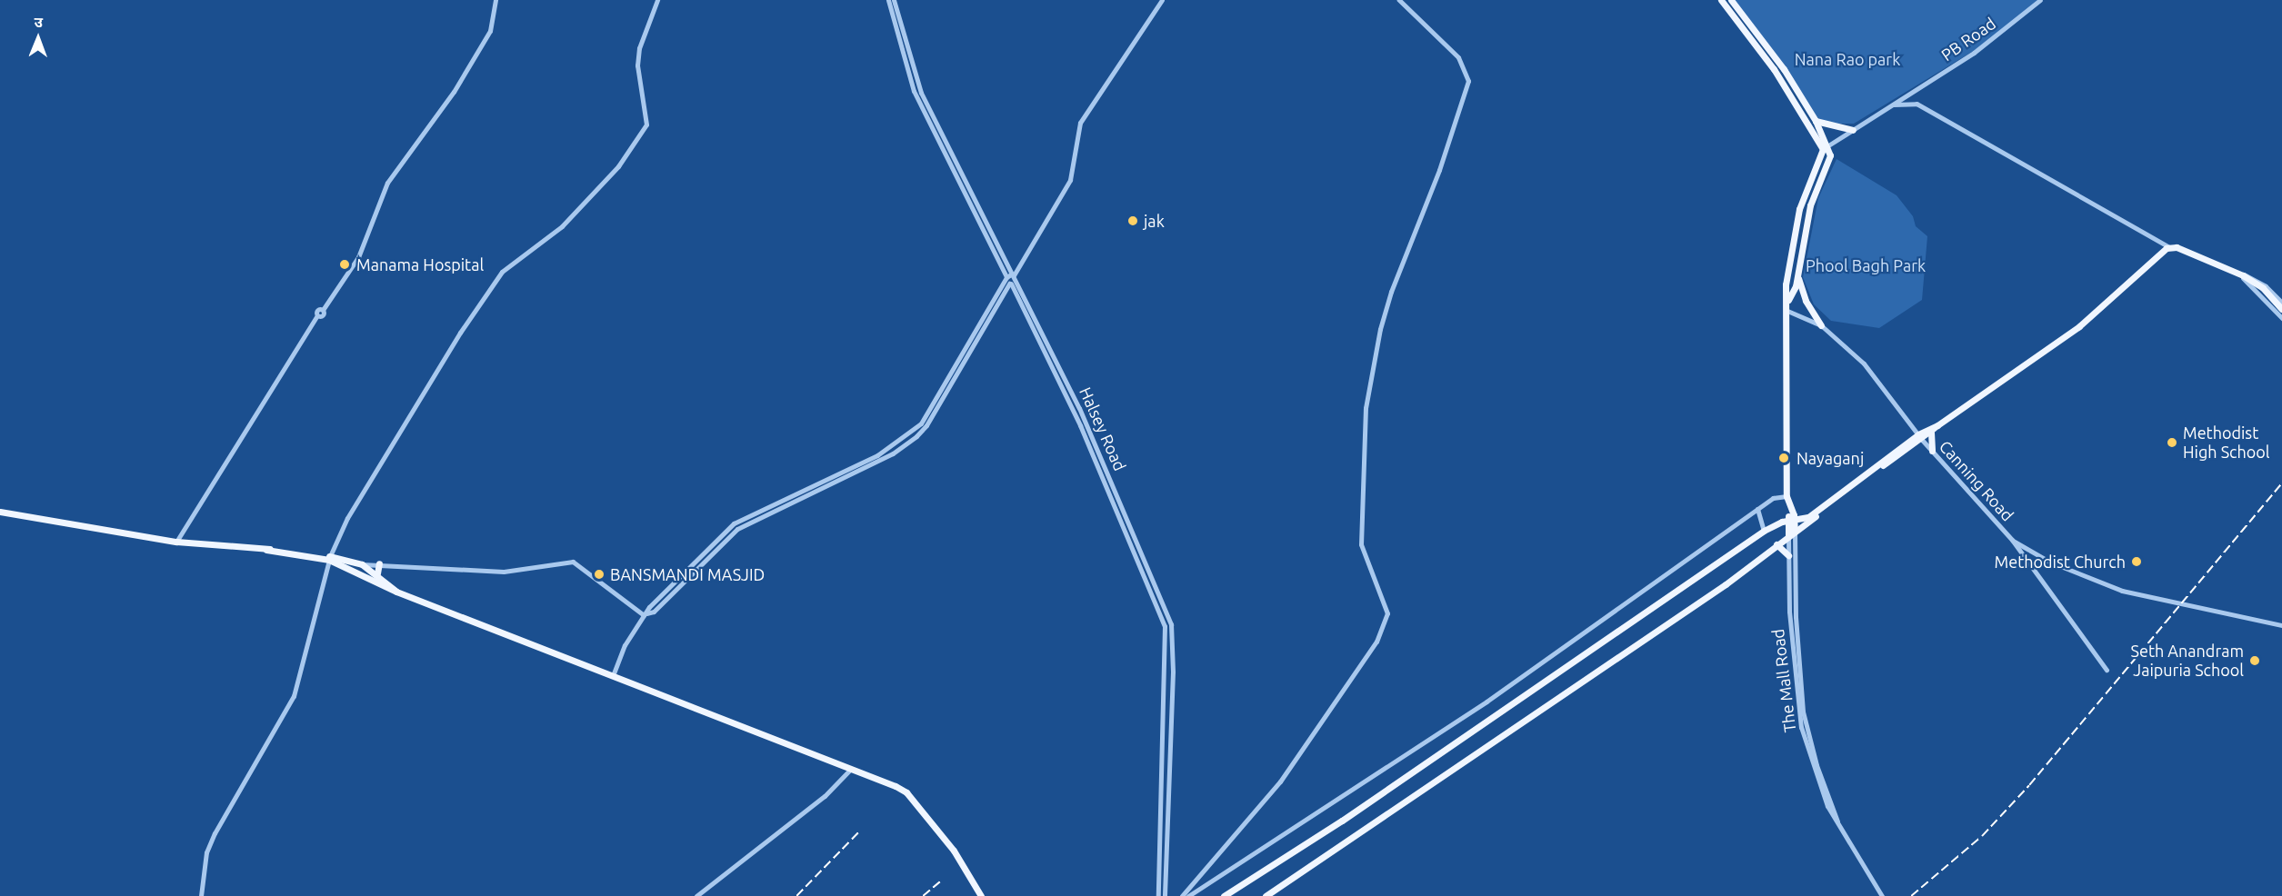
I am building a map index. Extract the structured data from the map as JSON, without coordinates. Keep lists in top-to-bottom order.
{
  "streets": {
    "main road": ["The Mall Road"],
    "street": ["PB Road", "Halsey Road", "Canning Road"]
  },
  "crossings": [
    ["PB Road", "The Mall Road"],
    ["Canning Road", "The Mall Road"]
  ],
  "parks": ["Nana Rao park", "Phool Bagh Park"],
  "places": [
    "jak",
    "Manama Hospital",
    "Methodist High School",
    "Nayaganj",
    "Methodist Church",
    "BANSMANDI MASJID",
    "Seth Anandram Jaipuria School"
  ],
  "north": "top"
}
